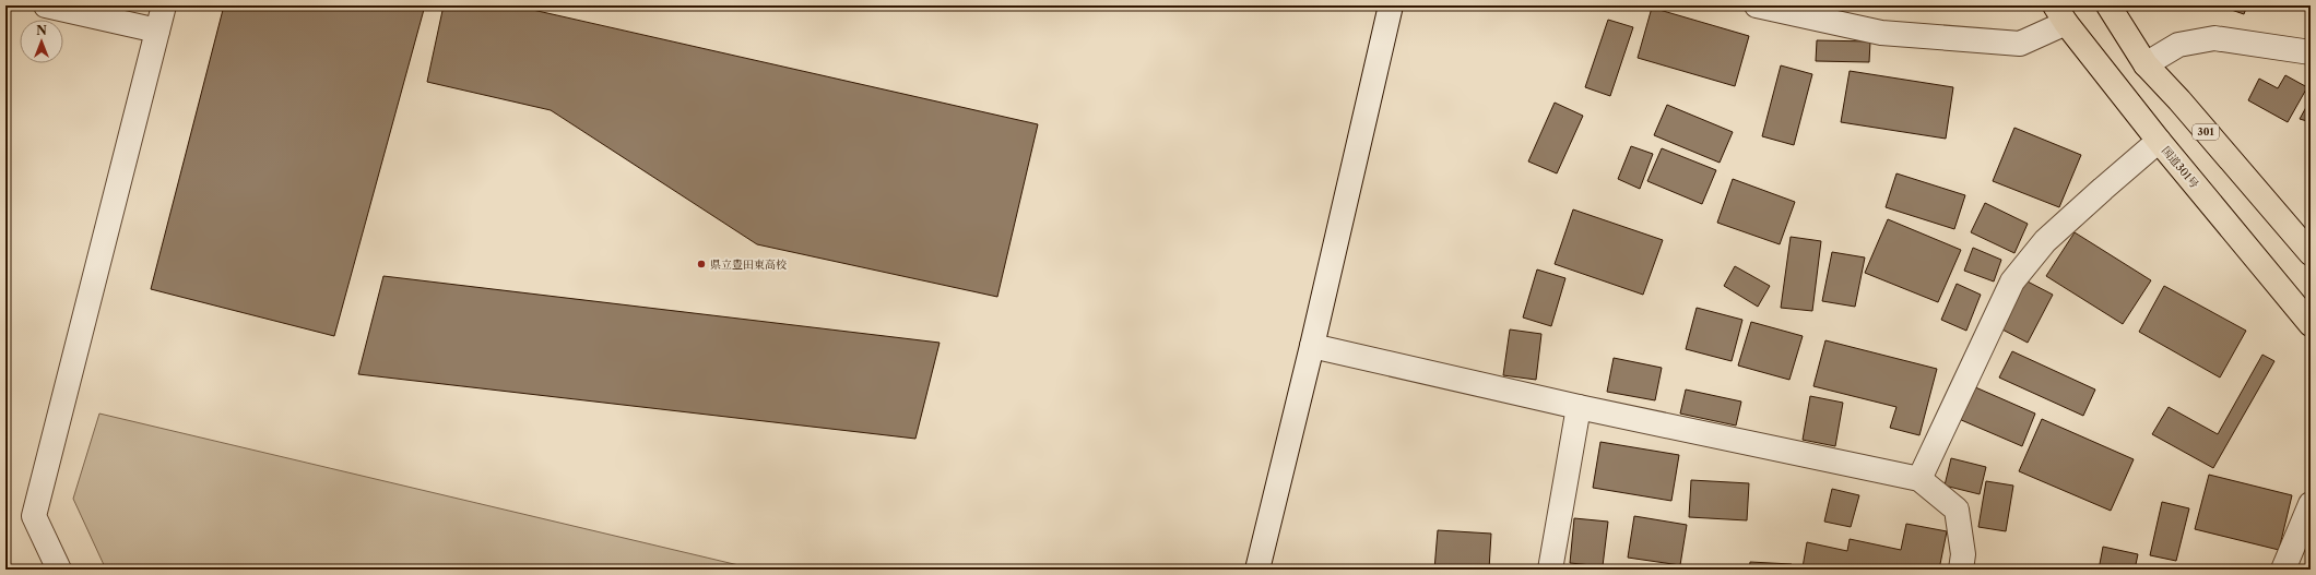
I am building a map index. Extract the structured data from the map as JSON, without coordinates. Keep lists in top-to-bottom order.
{
  "streets": {
    "highway": ["301", "国道301号"]
  },
  "places": ["県立豊田東高校"],
  "north": "top"
}
